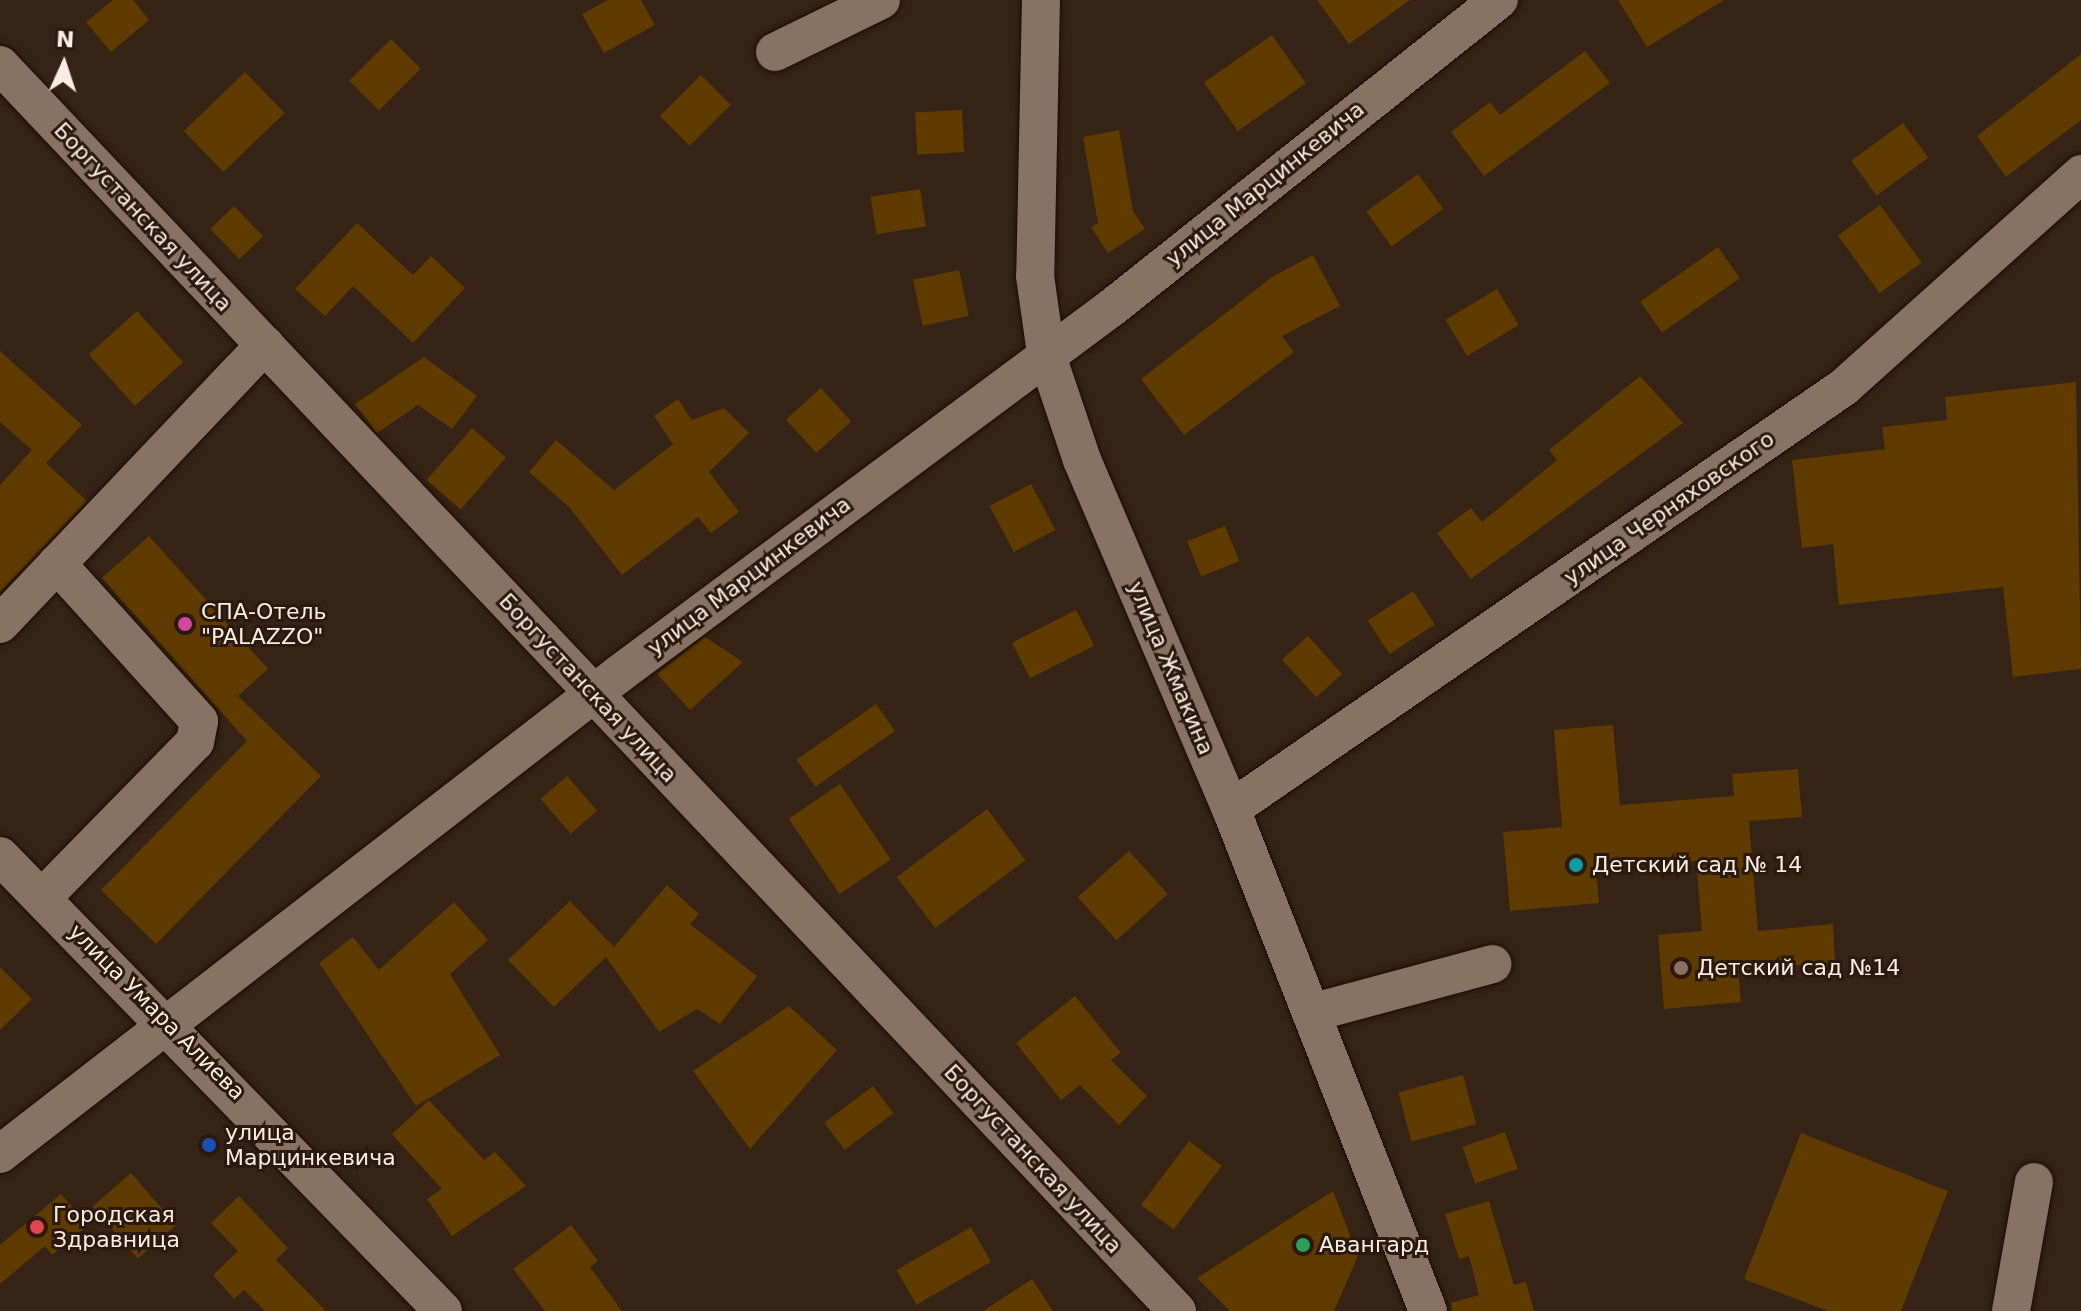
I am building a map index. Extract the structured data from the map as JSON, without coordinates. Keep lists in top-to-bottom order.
{
  "streets": {
    "street": [
      "улица Марцинкевича",
      "Боргустанская улица",
      "улица Черняховского",
      "улица Жмакина",
      "улица Умара Алиева"
    ]
  },
  "crossings": [
    ["улица Марцинкевича", "Боргустанская улица"],
    ["улица Марцинкевича", "улица Жмакина"],
    ["улица Марцинкевича", "улица Умара Алиева"],
    ["улица Черняховского", "улица Жмакина"]
  ],
  "places": [
    "СПА-Отель \"PALAZZO\"",
    "Детский сад № 14",
    "Детский сад №14",
    "улица Марцинкевича",
    "Городская Здравница",
    "Авангард"
  ],
  "north": "top"
}
